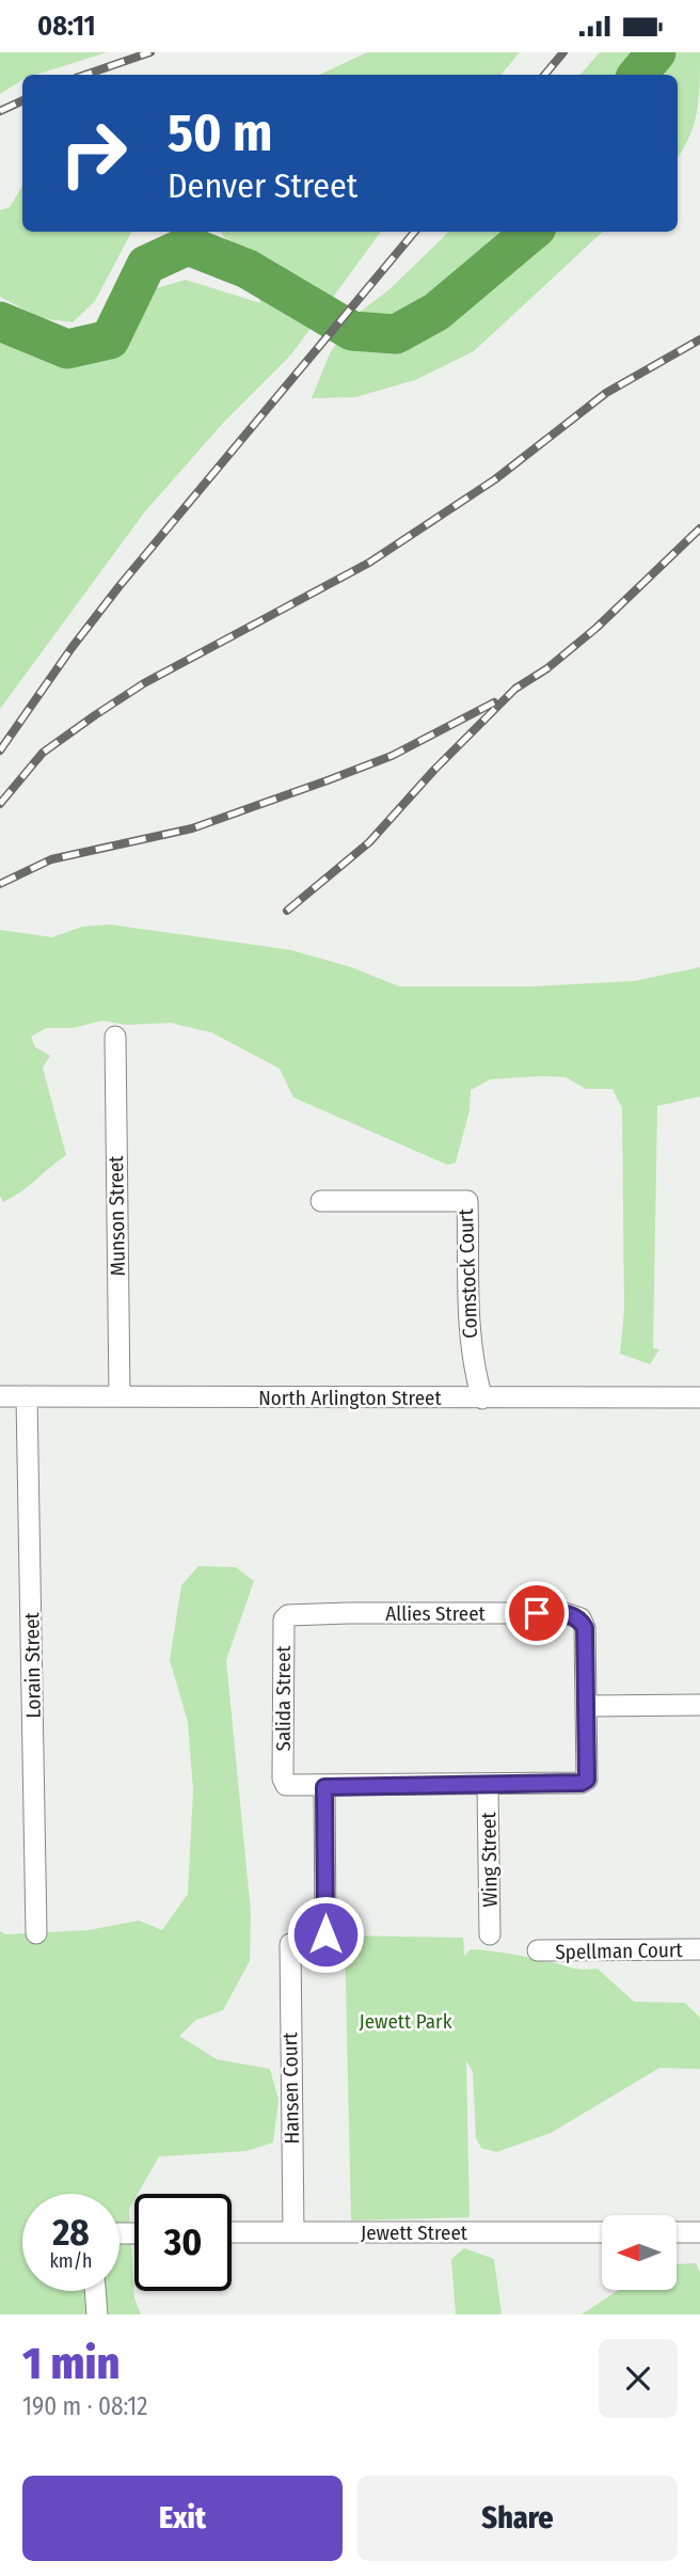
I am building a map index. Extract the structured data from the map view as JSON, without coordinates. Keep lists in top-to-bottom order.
{
  "streets": {
    "street": [
      "Munson Street",
      "Comstock Court",
      "North Arlington Street",
      "Allies Street",
      "Lorain Street",
      "Salida Street",
      "Wing Street",
      "Spellman Court",
      "Hansen Court",
      "Jewett Street"
    ]
  },
  "crossings": [
    ["Munson Street", "North Arlington Street"],
    ["Comstock Court", "North Arlington Street"],
    ["North Arlington Street", "Lorain Street"],
    ["Allies Street", "Salida Street"],
    ["Hansen Court", "Jewett Street"]
  ],
  "parks": ["Jewett Park"],
  "north": "left",
  "page": {
    "status": "08:11",
    "turn": ["50 m", "Denver Street"],
    "speed": "28 km/h",
    "limit": "30",
    "heading": ["1 min", "190 m · 08:12"],
    "buttons": ["Exit", "Share"]
  }
}
